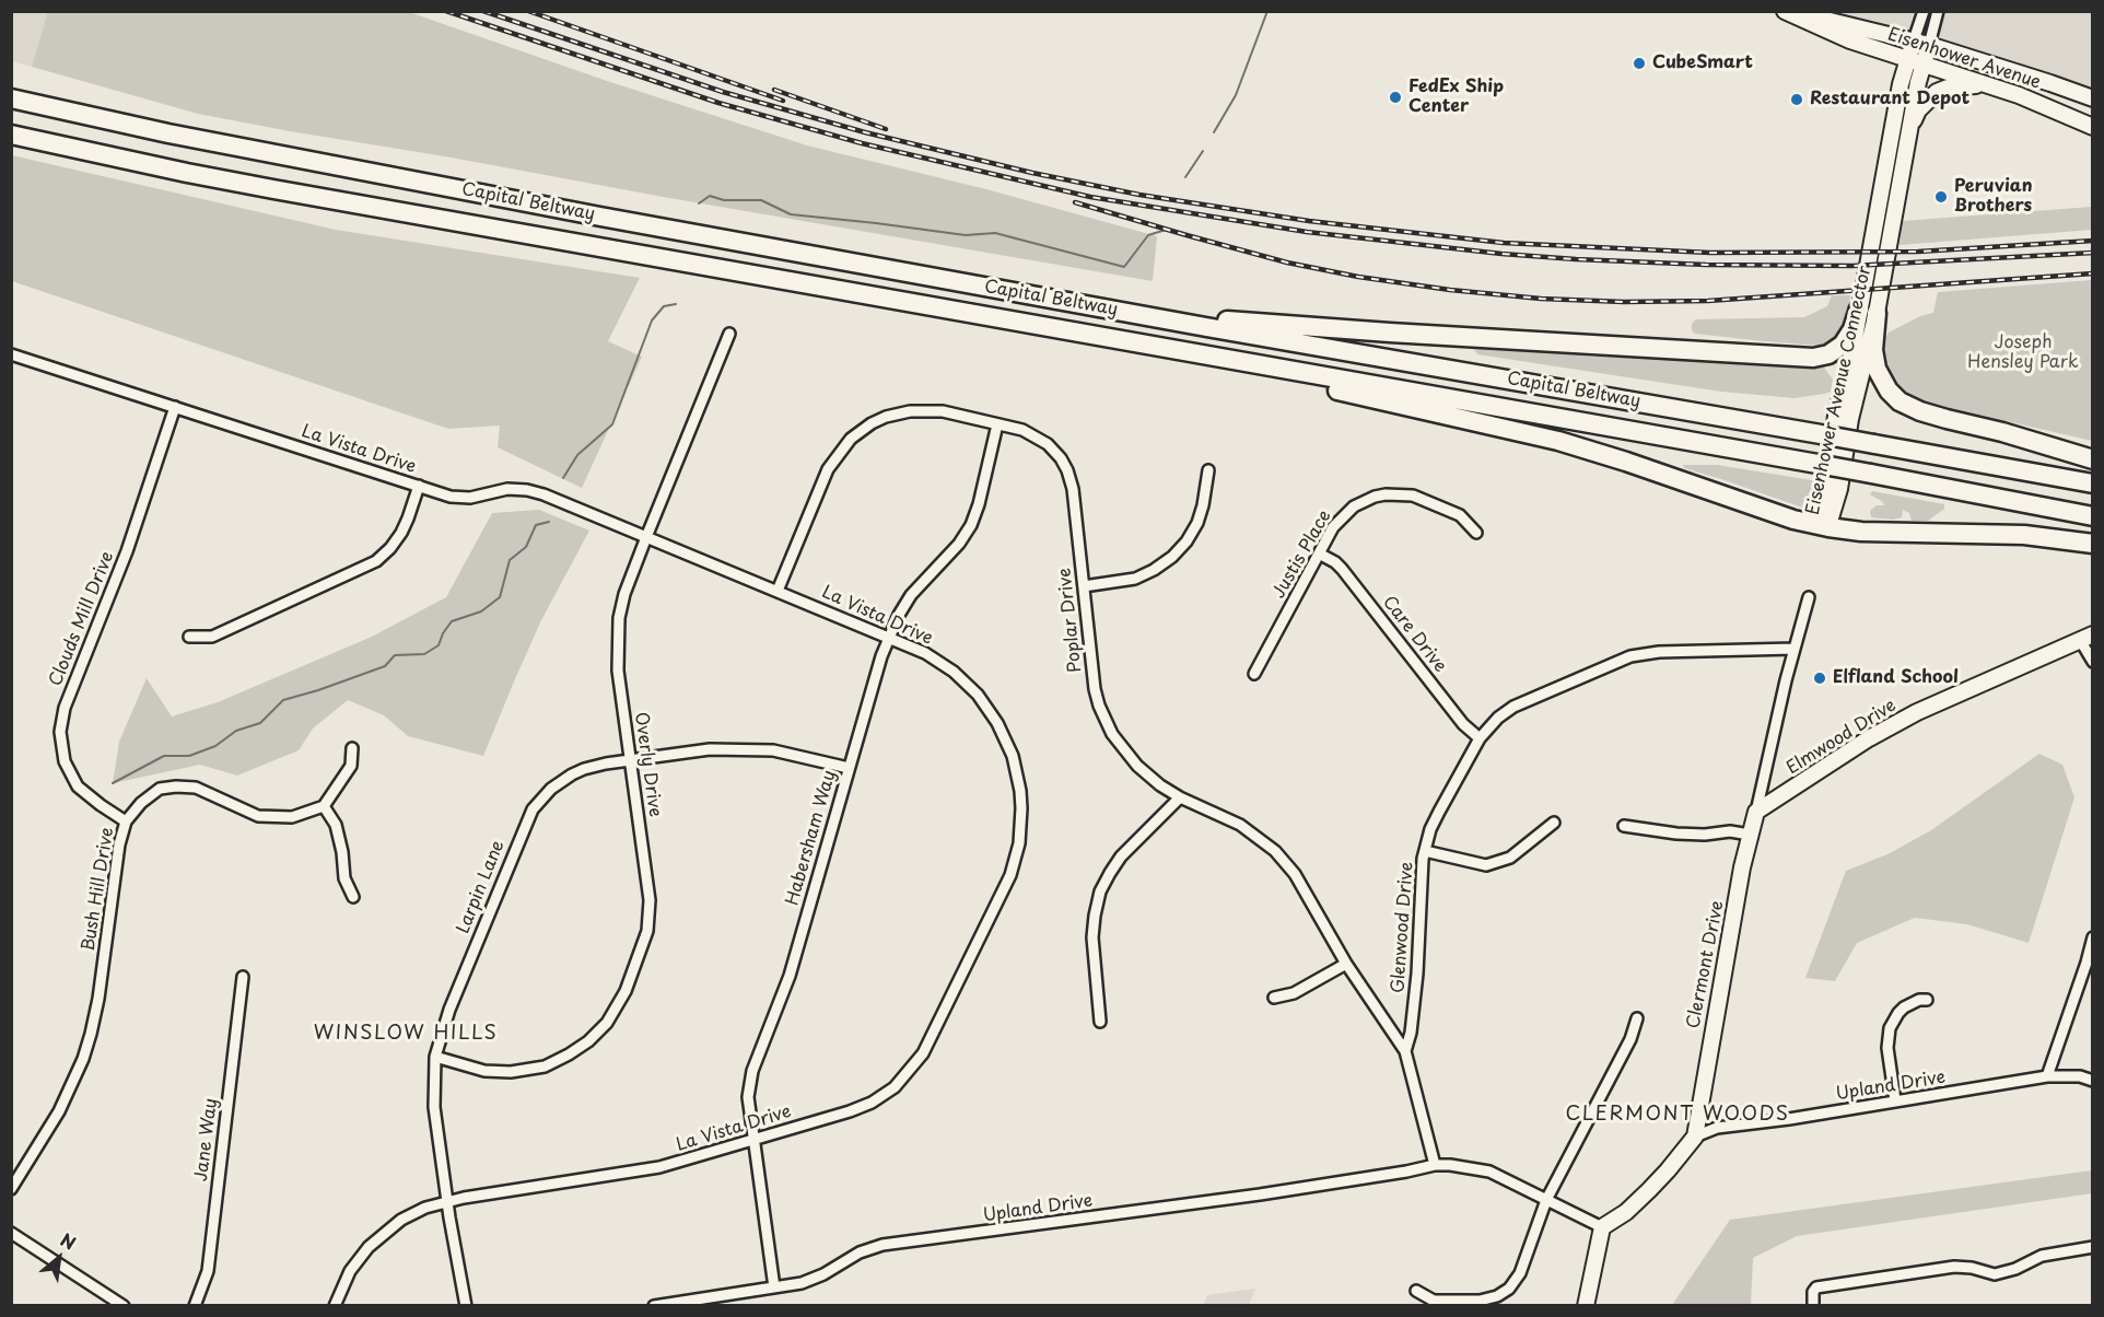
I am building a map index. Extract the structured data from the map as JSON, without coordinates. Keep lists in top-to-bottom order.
{
  "streets": {
    "highway": ["Capital Beltway"],
    "main road": [
      "Eisenhower Avenue",
      "Eisenhower Avenue Connector",
      "Elmwood Drive",
      "Clermont Drive"
    ],
    "street": [
      "La Vista Drive",
      "Justis Place",
      "Clouds Mill Drive",
      "Poplar Drive",
      "Care Drive",
      "Overly Drive",
      "Habersham Way",
      "Larpin Lane",
      "Bush Hill Drive",
      "Glenwood Drive",
      "Upland Drive",
      "Jane Way"
    ]
  },
  "crossings": [
    ["Eisenhower Avenue", "Eisenhower Avenue Connector"],
    ["La Vista Drive", "Clouds Mill Drive"],
    ["La Vista Drive", "Poplar Drive"],
    ["La Vista Drive", "Overly Drive"],
    ["La Vista Drive", "Habersham Way"],
    ["La Vista Drive", "Larpin Lane"],
    ["Justis Place", "Care Drive"],
    ["Clouds Mill Drive", "Bush Hill Drive"],
    ["Poplar Drive", "Habersham Way"],
    ["Poplar Drive", "Glenwood Drive"],
    ["Care Drive", "Glenwood Drive"],
    ["Elmwood Drive", "Clermont Drive"],
    ["Overly Drive", "Larpin Lane"],
    ["Habersham Way", "Larpin Lane"],
    ["Habersham Way", "Upland Drive"],
    ["Glenwood Drive", "Clermont Drive"],
    ["Glenwood Drive", "Upland Drive"],
    ["Clermont Drive", "Upland Drive"]
  ],
  "districts": ["WINSLOW HILLS", "CLERMONT WOODS"],
  "parks": ["Joseph Hensley Park"],
  "places": [
    "CubeSmart",
    "FedEx Ship Center",
    "Restaurant Depot",
    "Peruvian Brothers",
    "Elfland School"
  ],
  "north": "top right"
}
